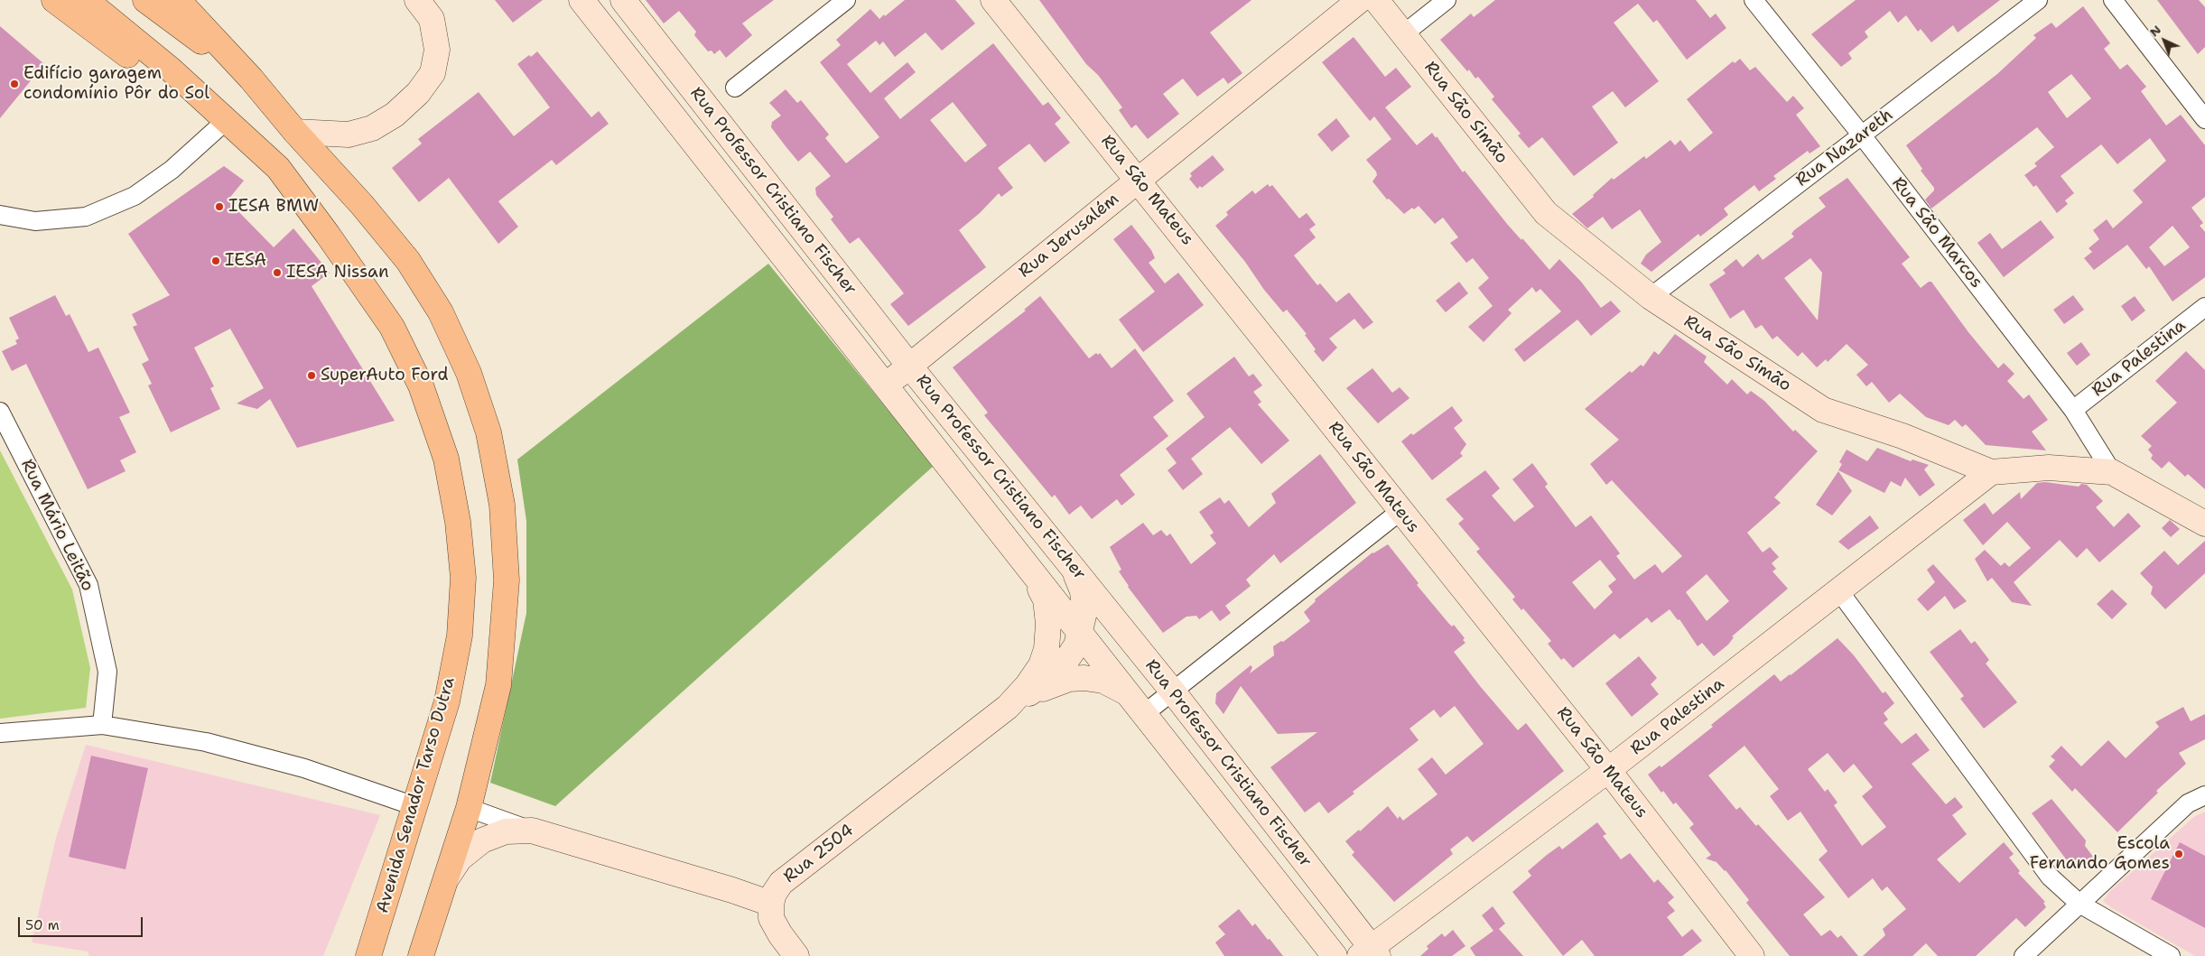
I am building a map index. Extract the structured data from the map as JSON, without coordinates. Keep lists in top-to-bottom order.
{
  "streets": {
    "main road": ["Avenida Senador Tarso Dutra"],
    "street": [
      "Rua São Simão",
      "Rua Nazareth",
      "Rua São Mateus",
      "Rua Professor Cristiano Fischer",
      "Rua São Marcos",
      "Rua Jerusalém",
      "Rua Palestina",
      "Rua Mário Leitão",
      "Rua 2504"
    ]
  },
  "crossings": [
    ["Rua São Simão", "Rua Nazareth"],
    ["Rua São Simão", "Rua São Marcos"],
    ["Rua São Simão", "Rua Palestina"],
    ["Rua Nazareth", "Rua São Marcos"],
    ["Rua São Mateus", "Rua Jerusalém"],
    ["Rua São Mateus", "Rua Palestina"],
    ["Rua Professor Cristiano Fischer", "Rua Jerusalém"],
    ["Rua Professor Cristiano Fischer", "Rua Palestina"],
    ["Rua Professor Cristiano Fischer", "Rua 2504"],
    ["Rua São Marcos", "Rua Palestina"]
  ],
  "places": [
    "Edifício garagem condomínio Pôr do Sol",
    "IESA BMW",
    "IESA",
    "IESA Nissan",
    "SuperAuto Ford",
    "Escola Fernando Gomes"
  ],
  "scale_bar": "50 m",
  "north": "top left"
}
